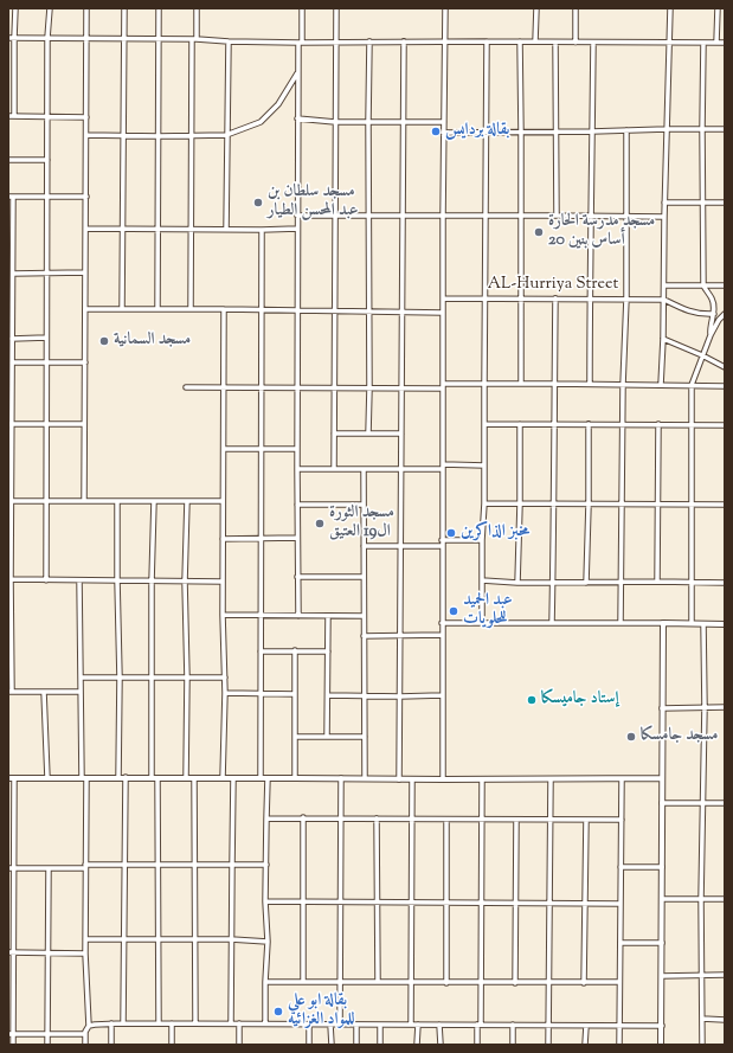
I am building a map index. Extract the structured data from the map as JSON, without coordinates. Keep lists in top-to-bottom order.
{
  "streets": {
    "street": ["AL-Hurriya Street"]
  },
  "places": [
    "بقالة بردايس",
    "مسجد سلطان بن عبد المحسن الطيار",
    "مسجد مدرسة الحارة 20 أساس بنين",
    "مسجد السمانية",
    "مسجد الثورة ال19 العتيق",
    "مخبز الذاكرين",
    "عبد الحميد للحلويات",
    "إستاد جاميسكا",
    "مسجد جامسكا",
    "بقالة ابو علي للمواد الغزائيه"
  ]
}
